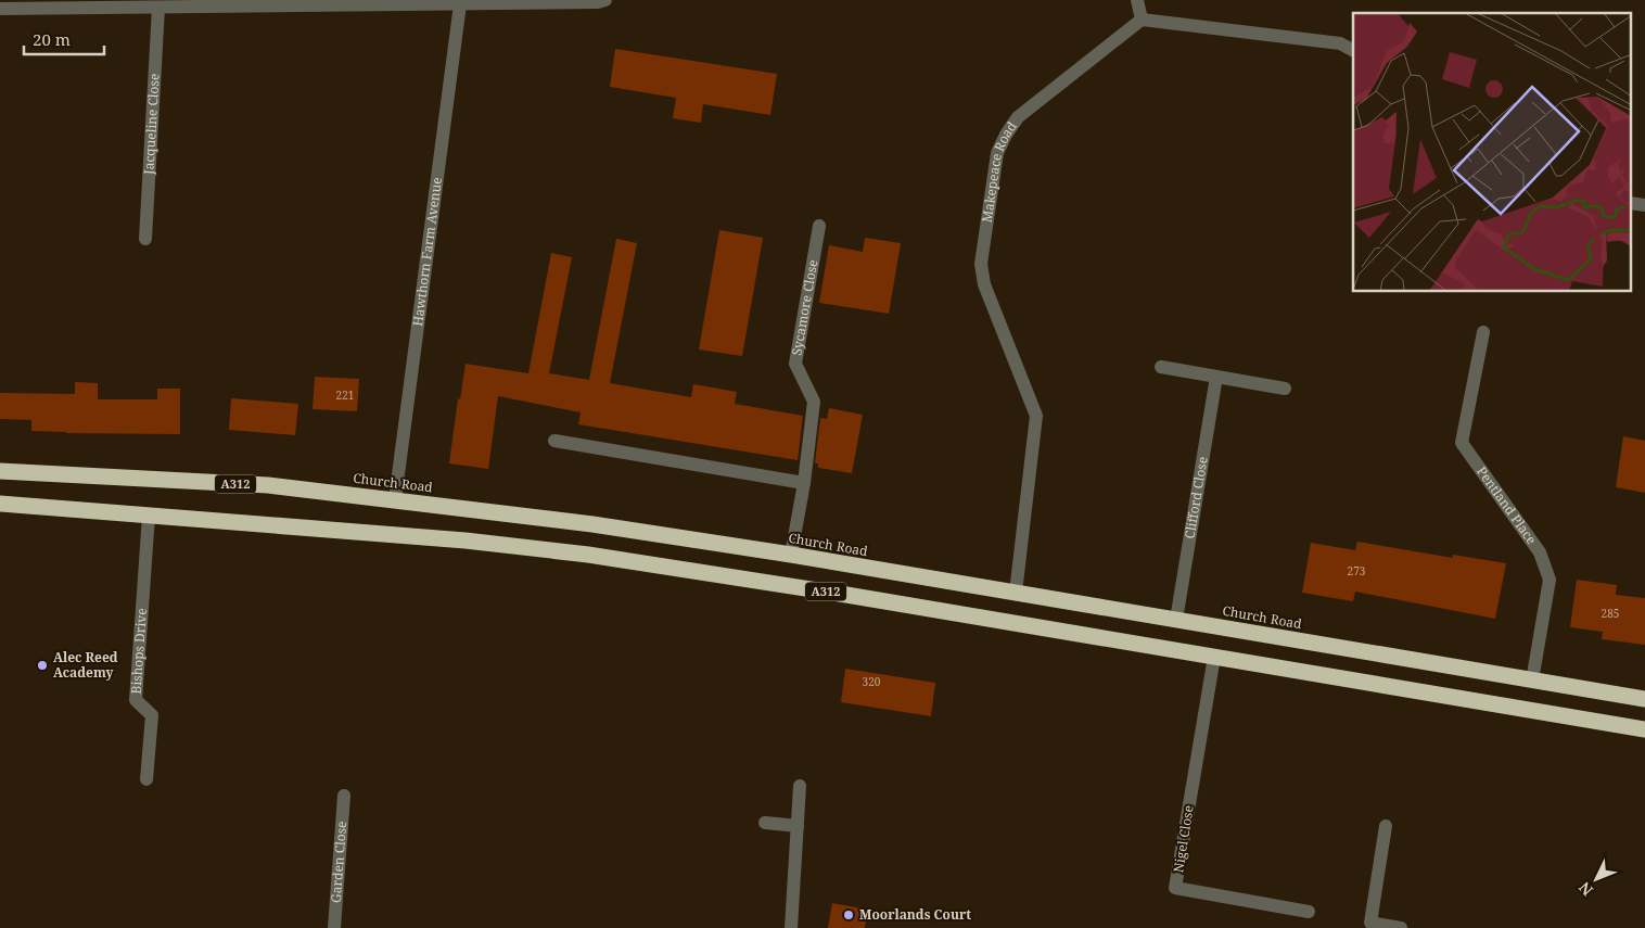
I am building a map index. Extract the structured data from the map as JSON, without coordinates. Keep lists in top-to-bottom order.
{
  "streets": {
    "highway": ["Church Road", "A312"],
    "street": [
      "Jacqueline Close",
      "Makepeace Road",
      "Hawthorn Farm Avenue",
      "Sycamore Close",
      "Clifford Close",
      "Pentland Place",
      "Bishops Drive",
      "Nigel Close",
      "Garden Close"
    ]
  },
  "crossings": [
    ["Makepeace Road", "Church Road"],
    ["Hawthorn Farm Avenue", "Church Road"],
    ["Sycamore Close", "Church Road"],
    ["Church Road", "Clifford Close"],
    ["Church Road", "Pentland Place"],
    ["A312", "Bishops Drive"],
    ["A312", "Nigel Close"]
  ],
  "places": ["Alec Reed Academy", "Moorlands Court"],
  "house_numbers": [
    "221",
    "273",
    "285",
    "320"
  ],
  "scale_bar": "20 m",
  "north": "bottom left"
}
